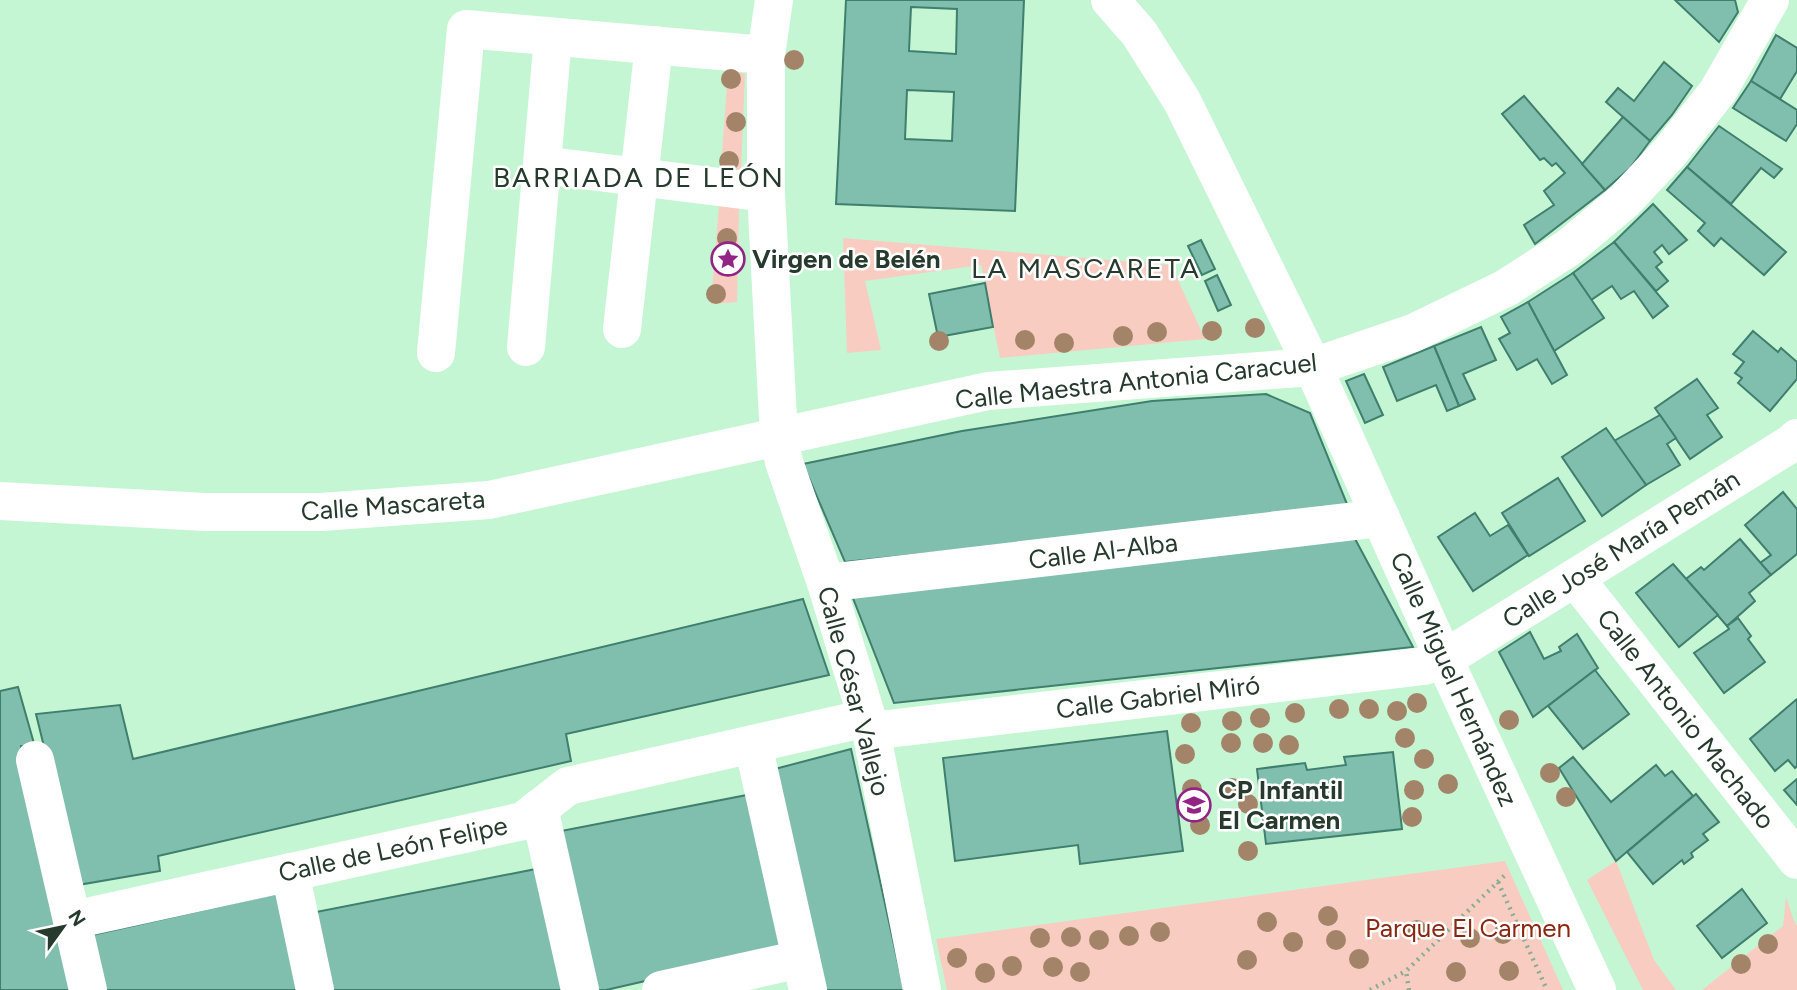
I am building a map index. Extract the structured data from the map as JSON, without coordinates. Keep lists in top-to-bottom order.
{
  "streets": {
    "street": [
      "Calle Maestra Antonia Caracuel",
      "Calle Mascareta",
      "Calle José María Pemán",
      "Calle Al-Alba",
      "Calle Miguel Hernández",
      "Calle César Vallejo",
      "Calle Gabriel Miró",
      "Calle Antonio Machado",
      "Calle de León Felipe"
    ]
  },
  "crossings": [
    ["Calle Maestra Antonia Caracuel", "Calle Mascareta"],
    ["Calle Maestra Antonia Caracuel", "Calle Miguel Hernández"],
    ["Calle Maestra Antonia Caracuel", "Calle César Vallejo"],
    ["Calle Mascareta", "Calle César Vallejo"],
    ["Calle José María Pemán", "Calle Miguel Hernández"],
    ["Calle José María Pemán", "Calle Gabriel Miró"],
    ["Calle José María Pemán", "Calle Antonio Machado"],
    ["Calle Al-Alba", "Calle Miguel Hernández"],
    ["Calle Al-Alba", "Calle César Vallejo"],
    ["Calle Miguel Hernández", "Calle Gabriel Miró"],
    ["Calle César Vallejo", "Calle Gabriel Miró"],
    ["Calle César Vallejo", "Calle de León Felipe"],
    ["Calle Gabriel Miró", "Calle de León Felipe"]
  ],
  "districts": ["BARRIADA DE LEÓN", "LA MASCARETA"],
  "parks": ["Parque El Carmen"],
  "places": {
    "place": ["Virgen de Belén"],
    "school or university": ["CP Infantil El Carmen"]
  },
  "north": "top right"
}
